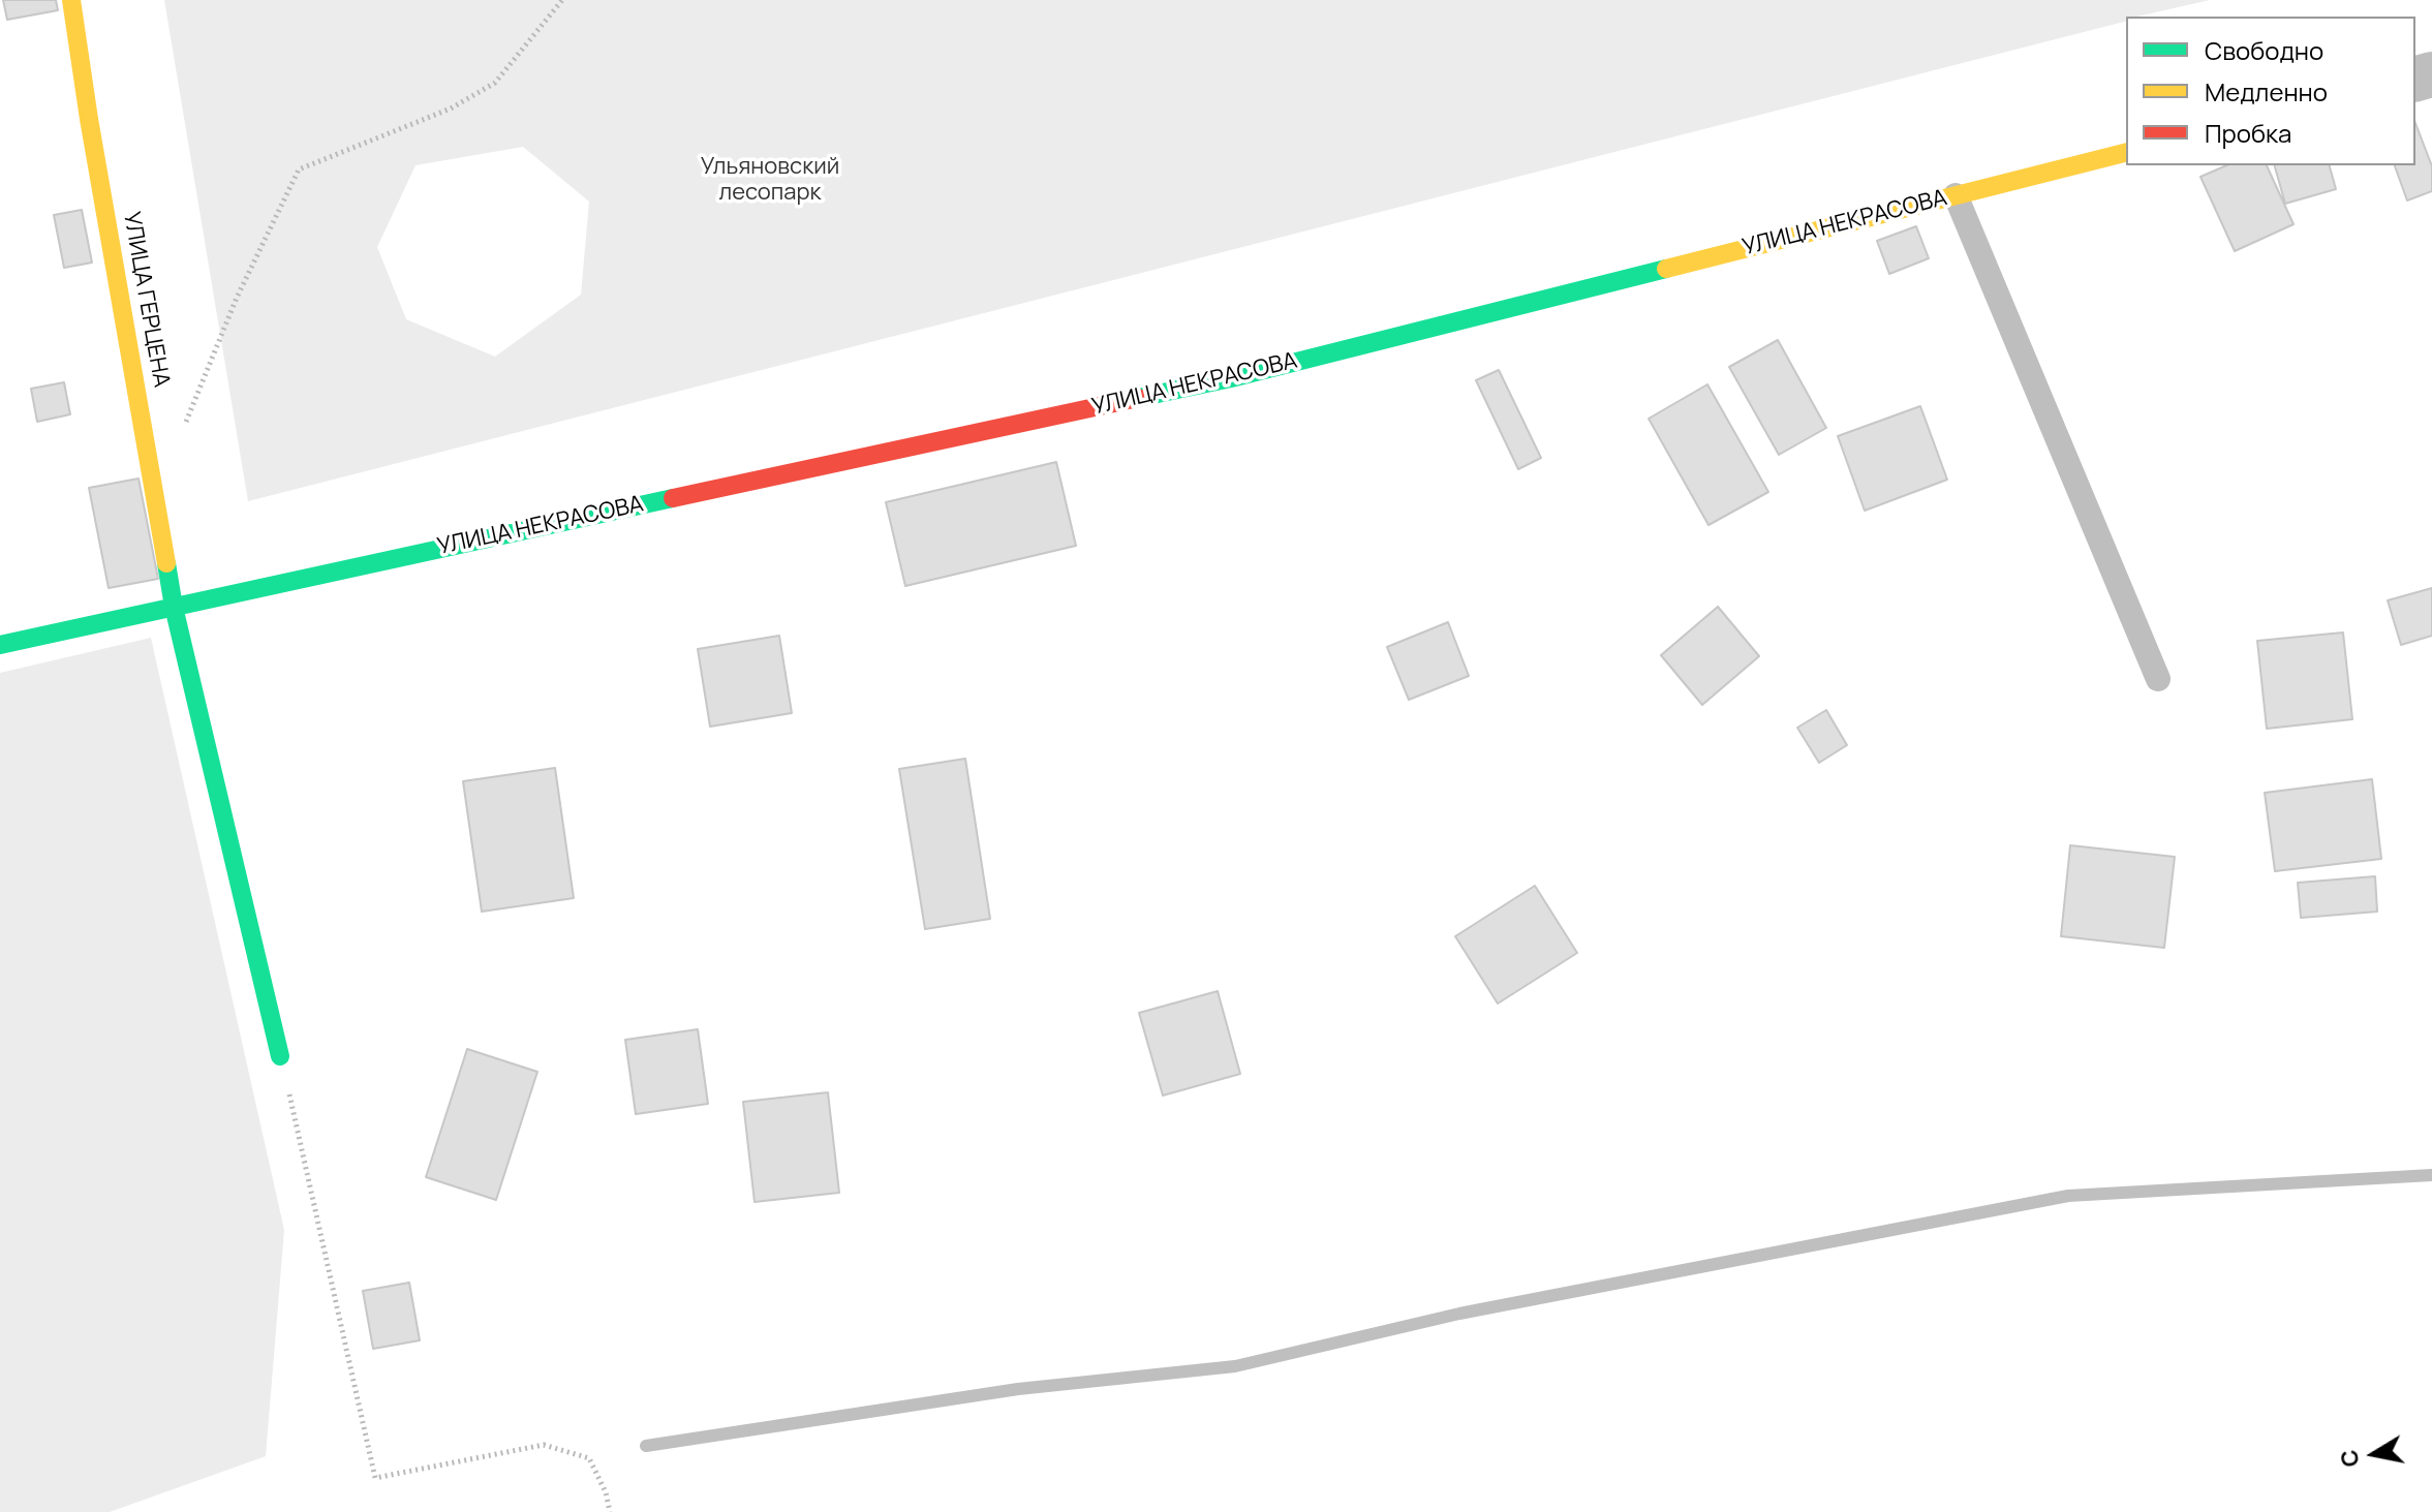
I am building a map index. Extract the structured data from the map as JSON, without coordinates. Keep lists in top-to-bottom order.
{
  "streets": {
    "street": ["УЛИЦА НЕКРАСОВА", "УЛИЦА ГЕРЦЕНА"]
  },
  "crossings": [
    ["УЛИЦА НЕКРАСОВА", "УЛИЦА ГЕРЦЕНА"]
  ],
  "parks": ["Ульяновский лесопарк"],
  "legend": ["Свободно", "Медленно", "Пробка"],
  "north": "left"
}
